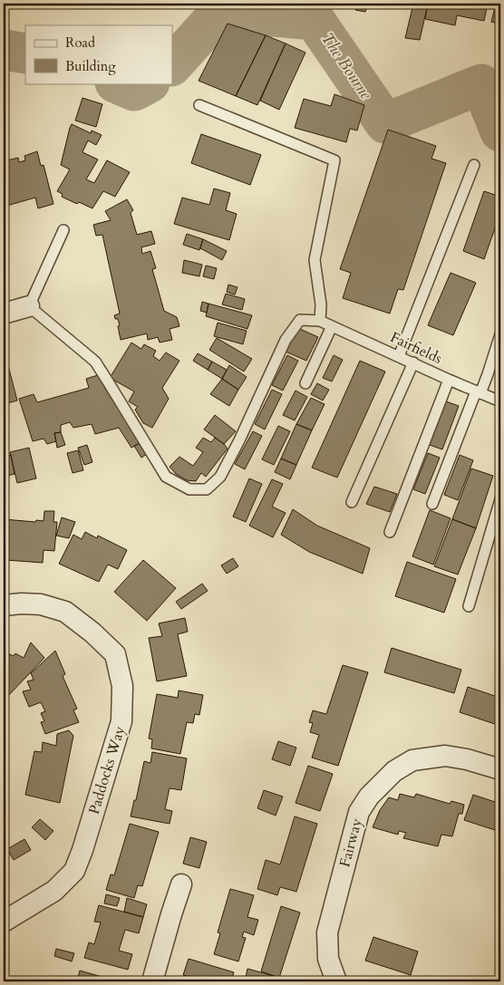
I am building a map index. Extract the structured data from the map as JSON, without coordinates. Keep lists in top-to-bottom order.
{
  "streets": {
    "street": ["Paddocks Way", "Fairway"],
    "lane": ["Fairfields"]
  },
  "water": ["The Bourne"],
  "legend": ["Road", "Building"]
}
